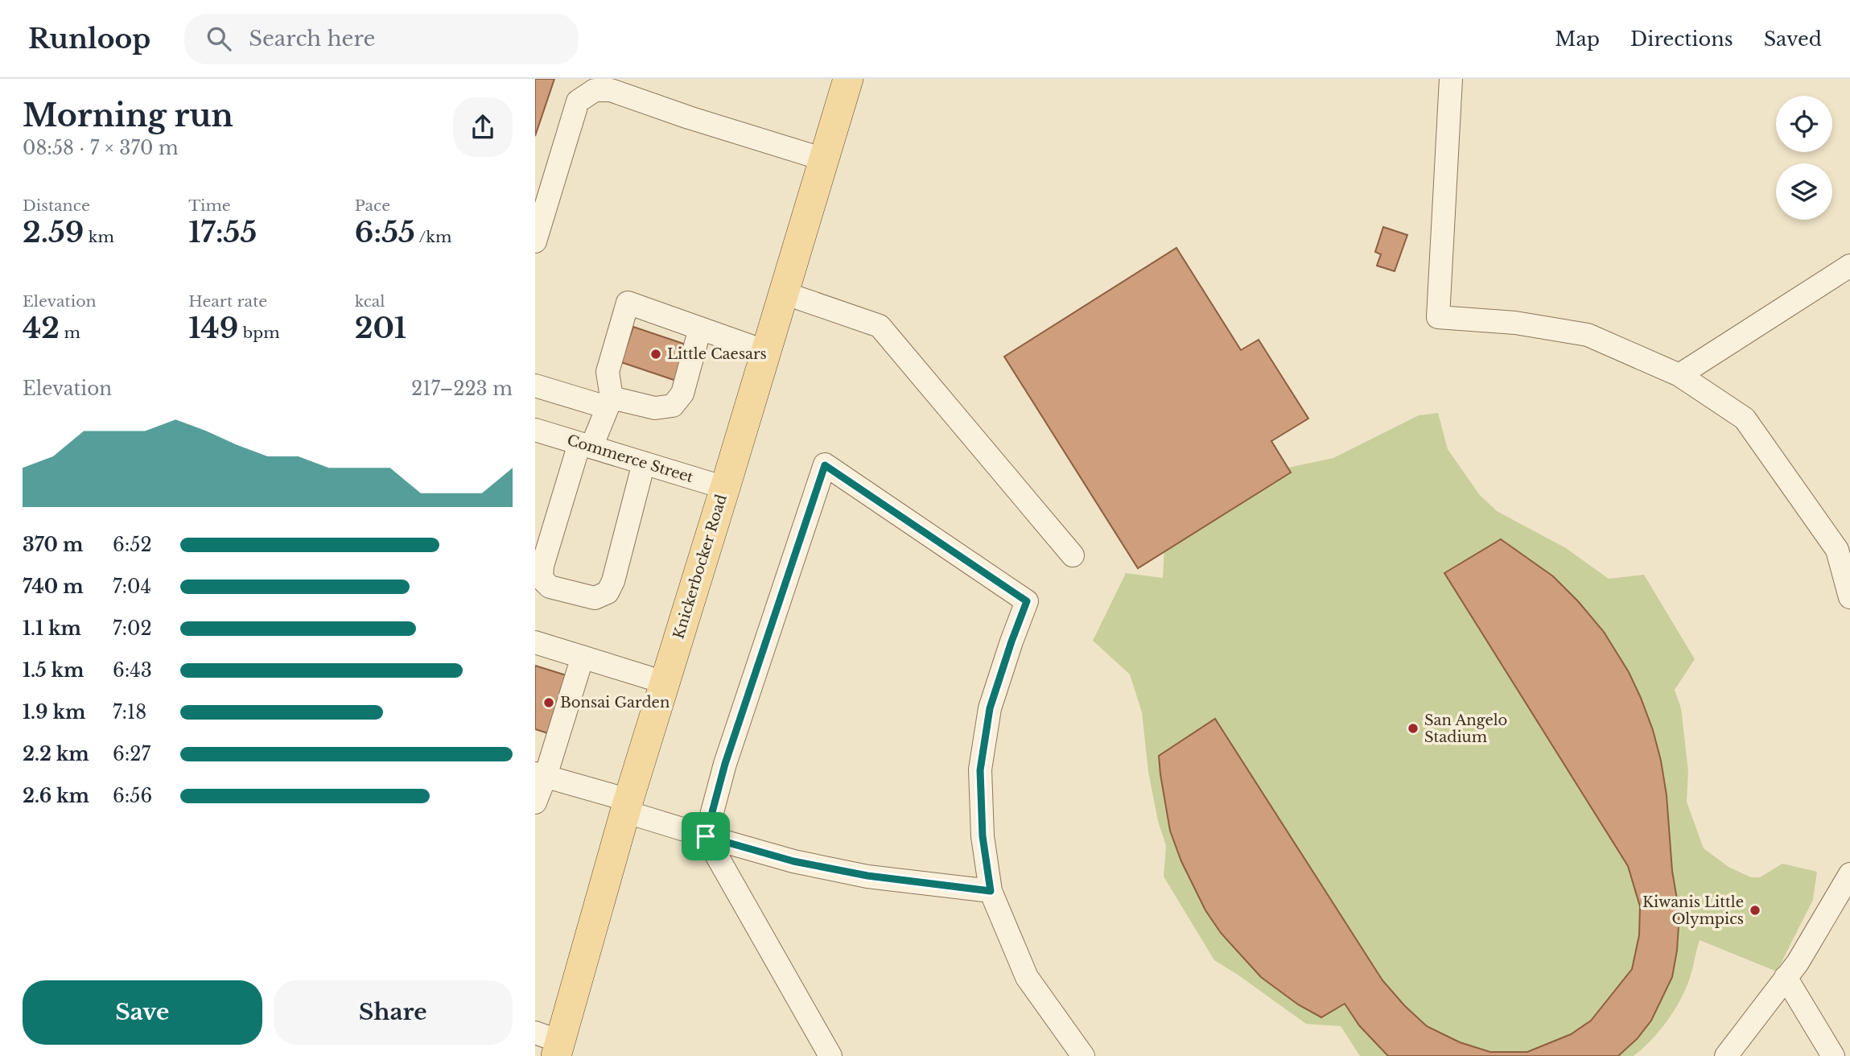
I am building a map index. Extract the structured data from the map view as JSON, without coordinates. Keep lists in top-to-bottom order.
{
  "streets": {
    "main road": ["Knickerbocker Road"],
    "street": ["Commerce Street"]
  },
  "crossings": [
    ["Commerce Street", "Knickerbocker Road"]
  ],
  "places": [
    "Little Caesars",
    "Bonsai Garden",
    "San Angelo Stadium",
    "Kiwanis Little Olympics"
  ],
  "page": {
    "header": "Runloop",
    "search": "Search here",
    "nav": ["Map", "Directions", "Saved"],
    "heading": ["Morning run", "08:58 · 7 × 370 m"],
    "stats": [
      ["Distance", "2.59 km"],
      ["Time", "17:55"],
      ["Pace", "6:55 /km"],
      ["Elevation", "42 m"],
      ["Heart rate", "149 bpm"],
      ["kcal", "201"]
    ],
    "chart": ["Elevation", "217–223 m"],
    "list": [
      {
        "name": "370 m",
        "note": "6:52"
      },
      {
        "name": "740 m",
        "note": "7:04"
      },
      {
        "name": "1.1 km",
        "note": "7:02"
      },
      {
        "name": "1.5 km",
        "note": "6:43"
      },
      {
        "name": "1.9 km",
        "note": "7:18"
      },
      {
        "name": "2.2 km",
        "note": "6:27"
      },
      {
        "name": "2.6 km",
        "note": "6:56"
      }
    ],
    "buttons": ["Save", "Share"]
  }
}
